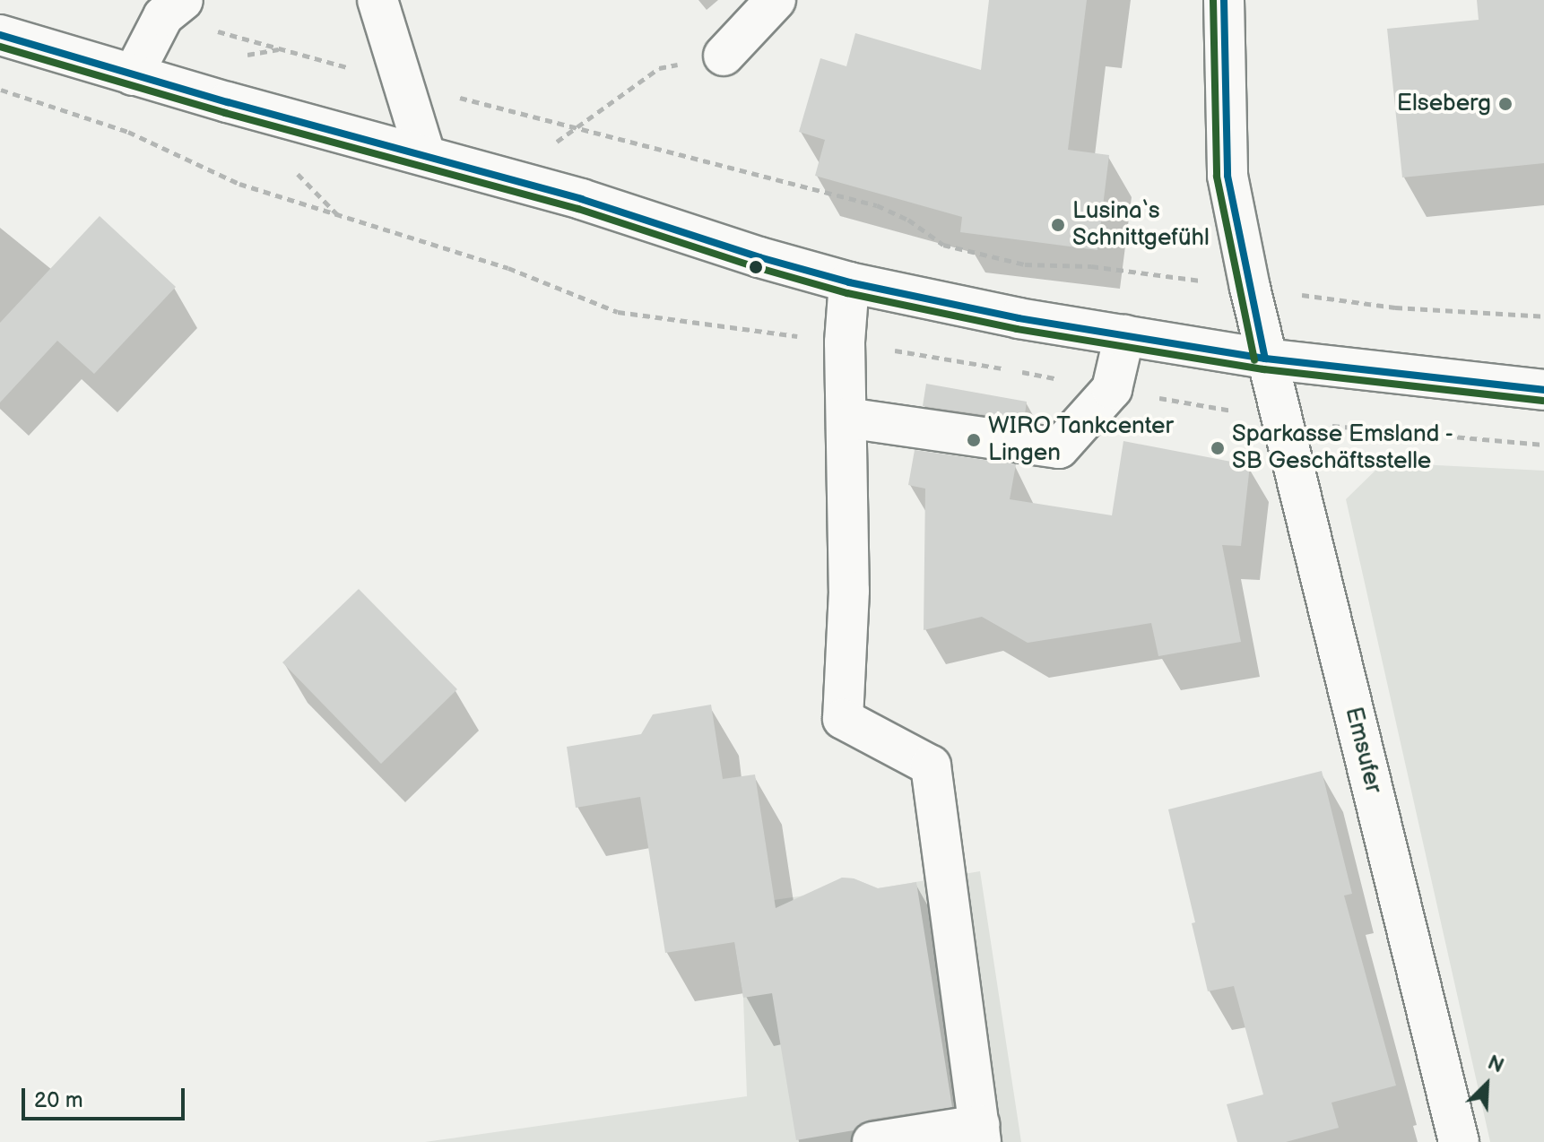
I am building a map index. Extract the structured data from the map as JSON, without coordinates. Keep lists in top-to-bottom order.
{
  "streets": {
    "main road": ["Emsufer"]
  },
  "places": [
    "Elseberg",
    "Lusina‘s Schnittgefühl",
    "WIRO Tankcenter Lingen",
    "Sparkasse Emsland - SB Geschäftsstelle"
  ],
  "scale_bar": "20 m",
  "north": "top right"
}
